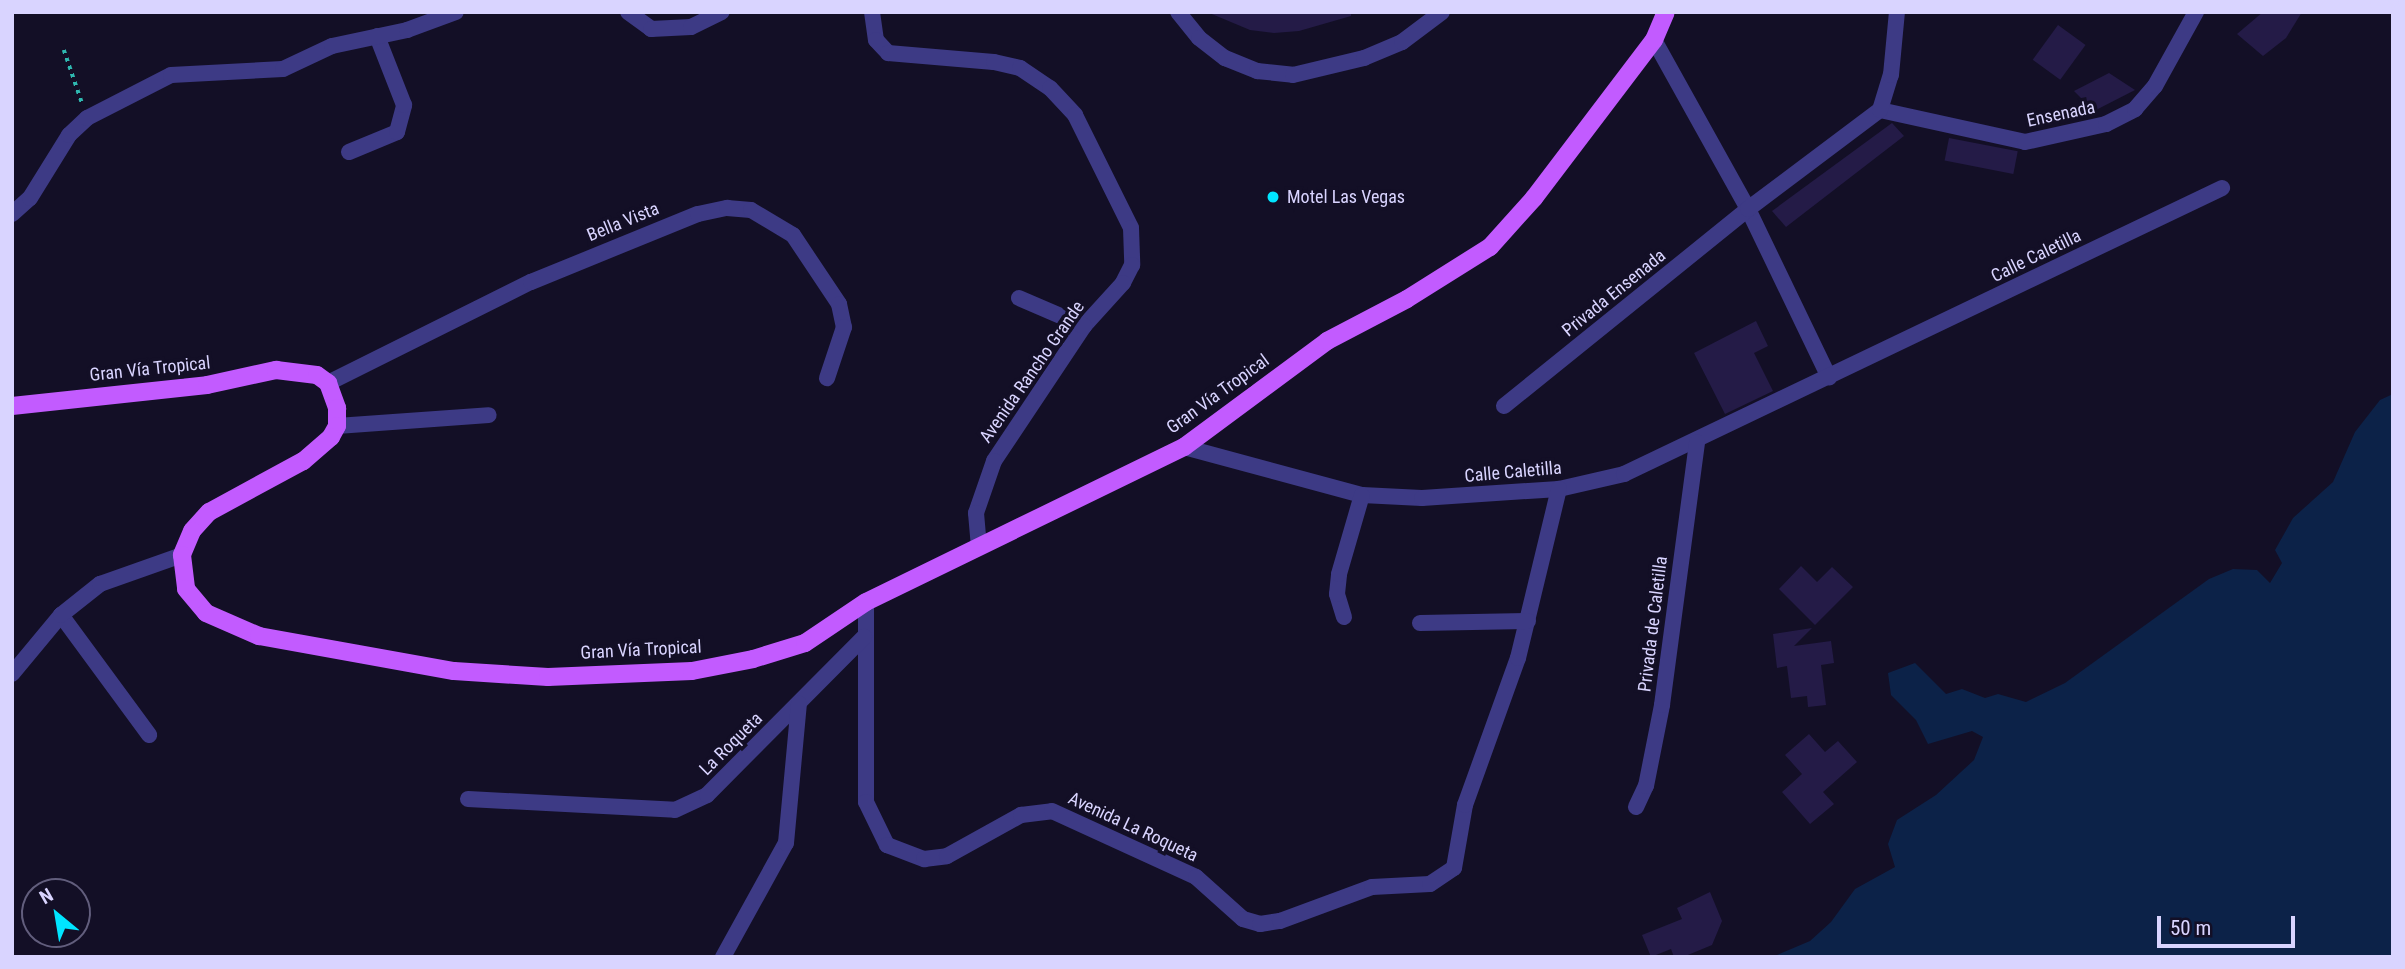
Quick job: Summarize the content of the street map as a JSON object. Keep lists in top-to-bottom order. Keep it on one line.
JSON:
{"streets":{"main road":["Gran Vía Tropical"],"street":["Ensenada","Bella Vista","Calle Caletilla","Privada Ensenada","Avenida Rancho Grande","Privada de Caletilla","La Roqueta","Avenida La Roqueta"]},"crossings":[["Bella Vista","Gran Vía Tropical"],["Calle Caletilla","Gran Vía Tropical"],["Calle Caletilla","Privada de Caletilla"],["Calle Caletilla","Avenida La Roqueta"],["Gran Vía Tropical","Avenida Rancho Grande"],["Gran Vía Tropical","Avenida La Roqueta"],["La Roqueta","Avenida La Roqueta"]],"places":["Motel Las Vegas"],"scale_bar":"50 m","north":"top left"}
